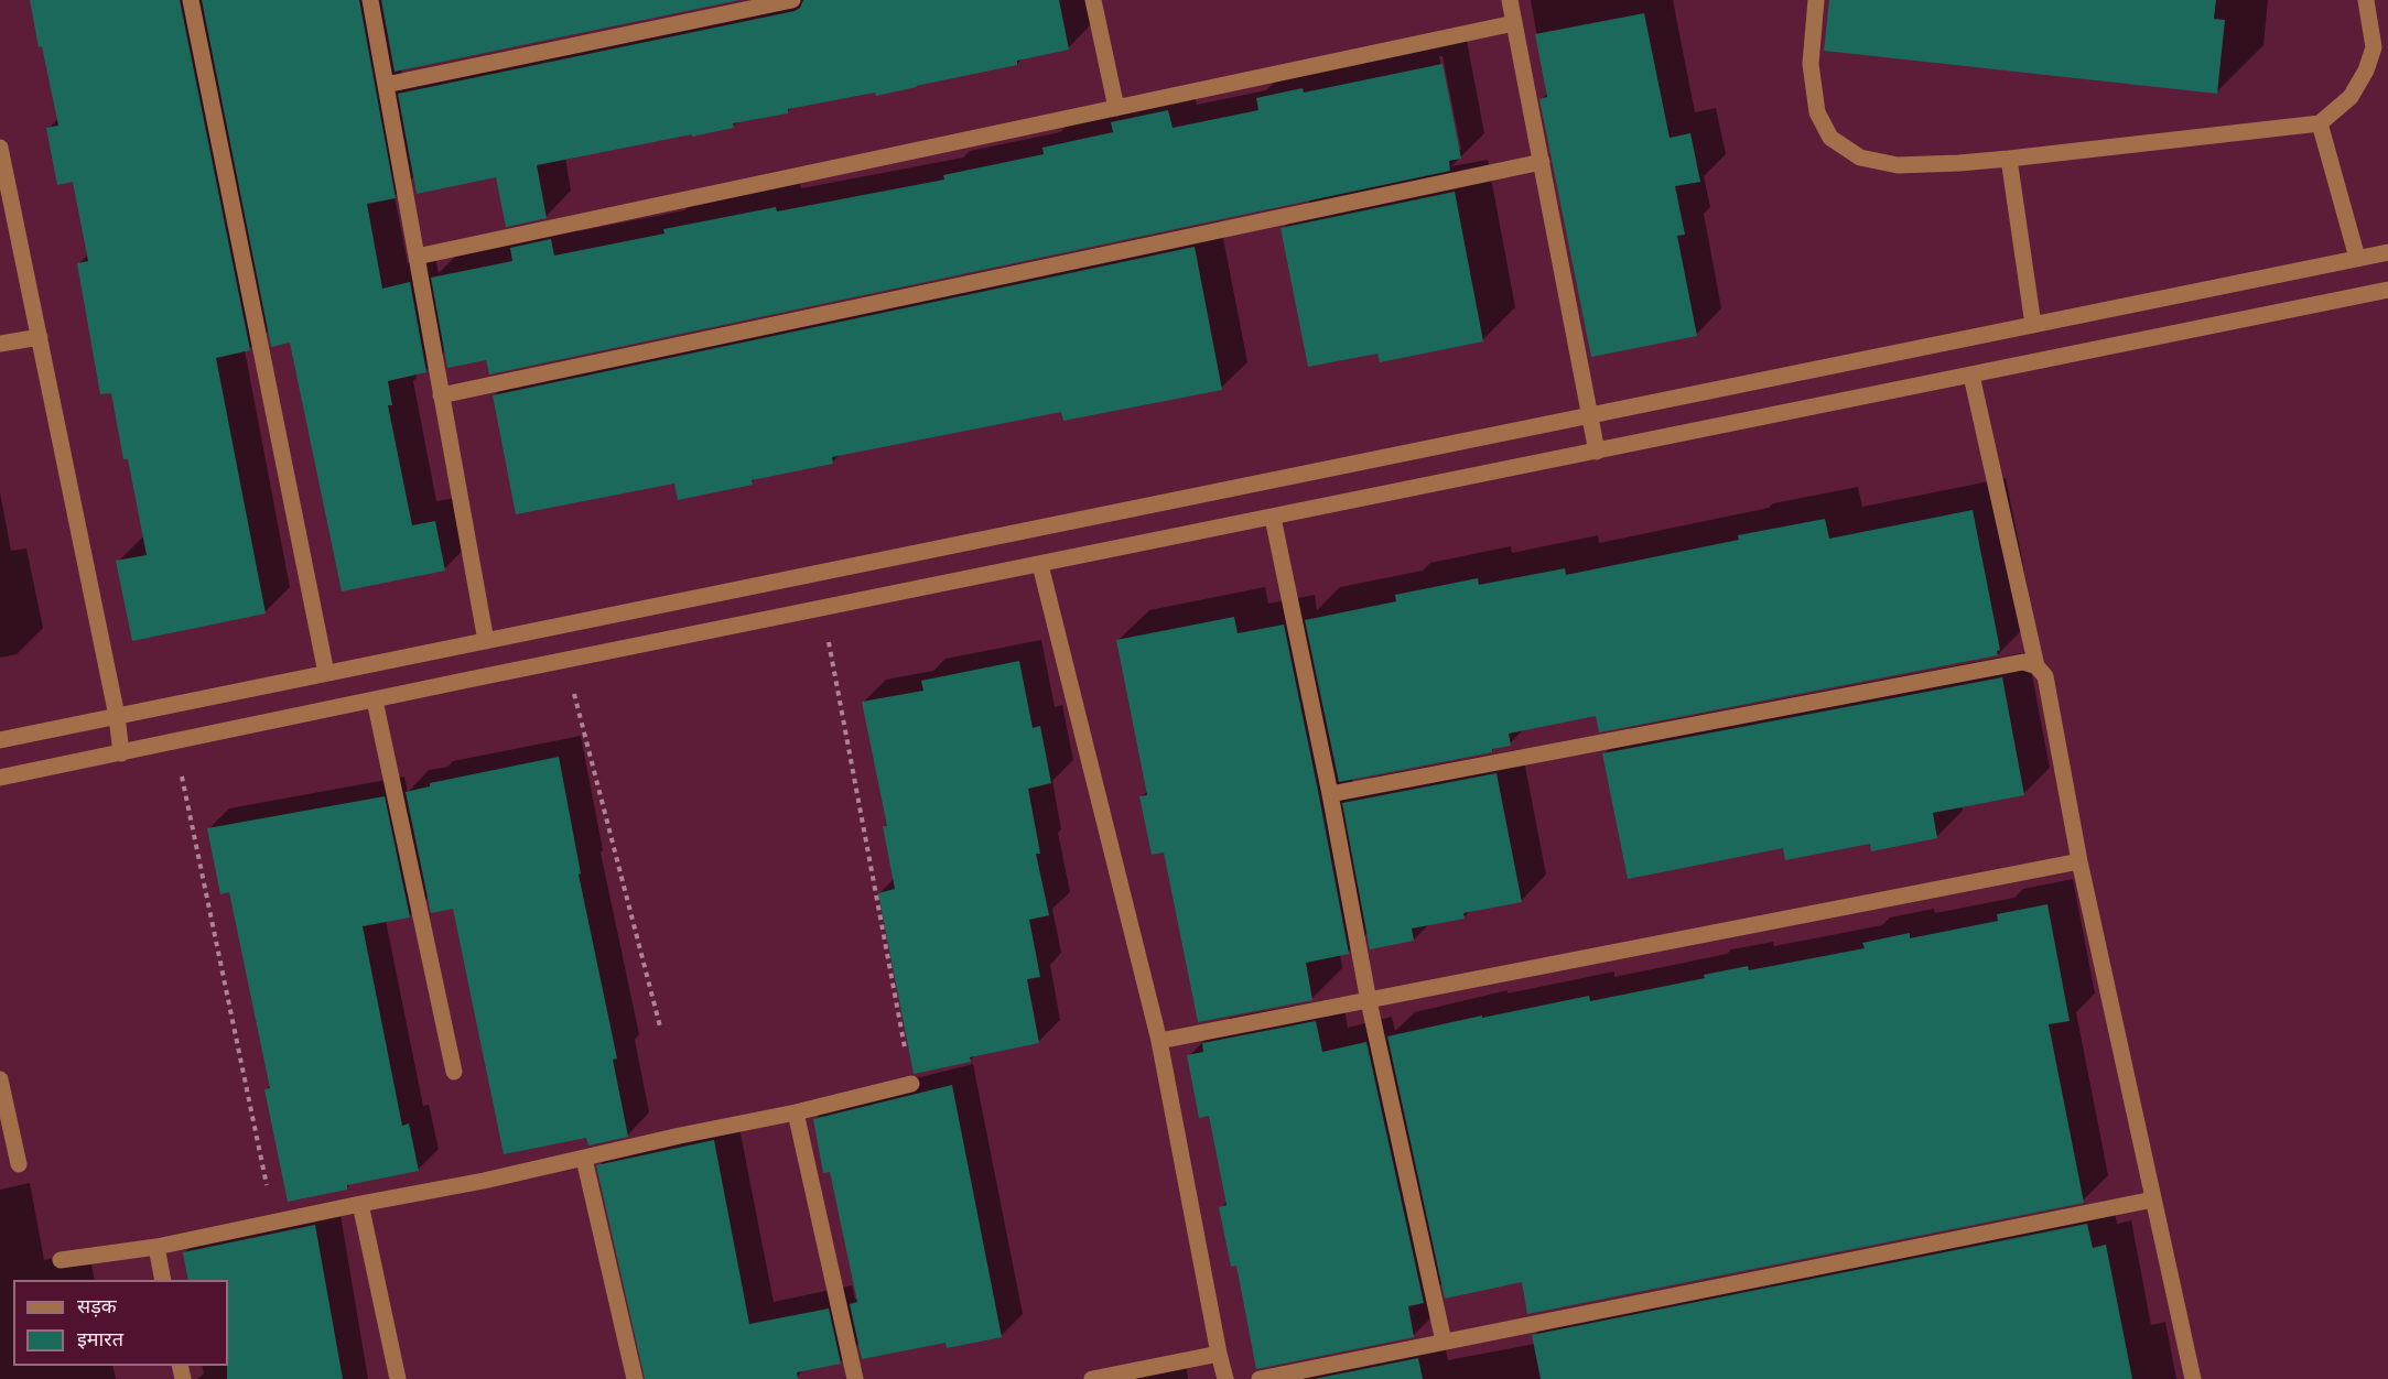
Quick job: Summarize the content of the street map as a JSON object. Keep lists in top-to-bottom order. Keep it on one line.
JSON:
{"legend":["सड़क","इमारत"]}
